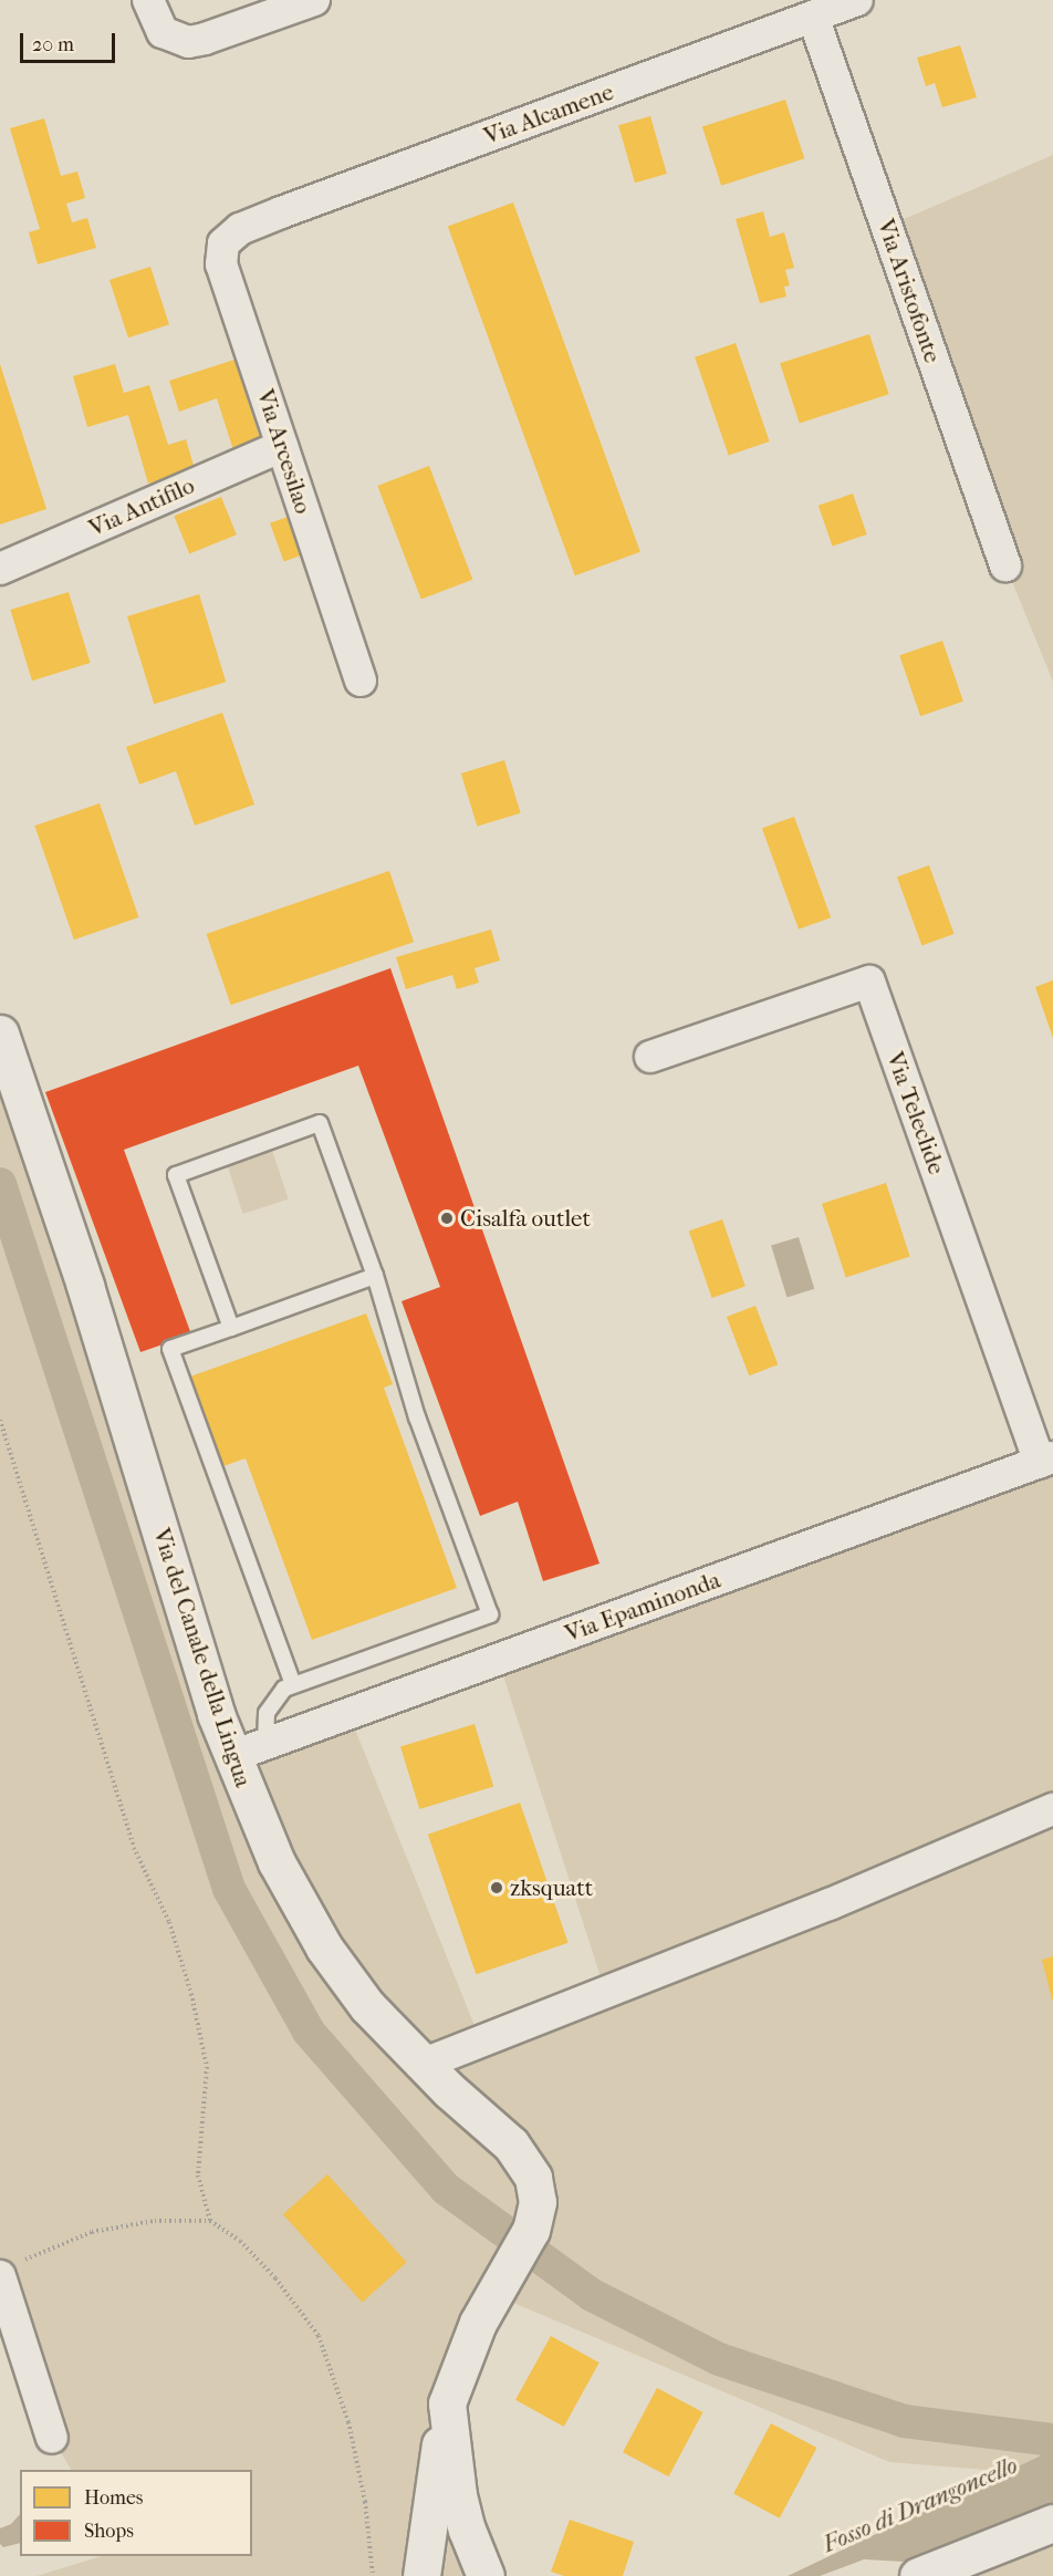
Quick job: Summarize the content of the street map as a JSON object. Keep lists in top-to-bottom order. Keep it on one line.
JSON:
{"streets":{"street":["Via Alcamene","Via Aristofonte","Via Arcesilao","Via Antifilo","Via Teleclide","Via Epaminonda","Via del Canale della Lingua"]},"crossings":[["Via Alcamene","Via Aristofonte"],["Via Alcamene","Via Arcesilao"],["Via Arcesilao","Via Antifilo"],["Via Teleclide","Via Epaminonda"],["Via Epaminonda","Via del Canale della Lingua"]],"water":["Fosso di Drangoncello"],"places":["Cisalfa outlet","zksquatt"],"legend":["Homes","Shops"],"scale_bar":"20 m"}
